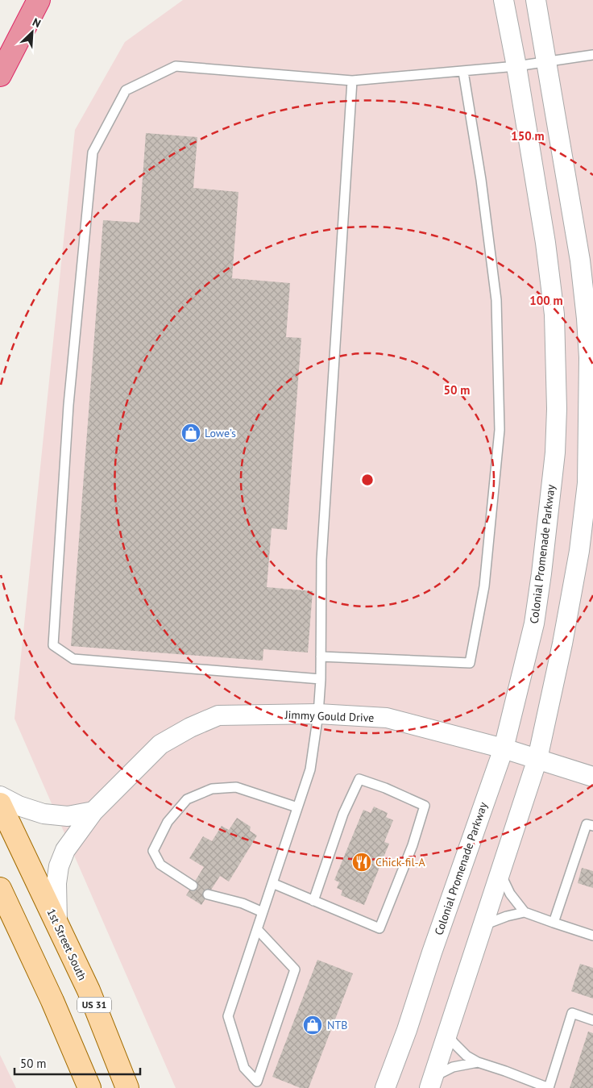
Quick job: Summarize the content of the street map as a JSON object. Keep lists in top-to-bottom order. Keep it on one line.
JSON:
{"streets":{"main road":["1st Street South","US 31"],"street":["Colonial Promenade Parkway","Jimmy Gould Drive"]},"crossings":[["Colonial Promenade Parkway","Jimmy Gould Drive"],["Jimmy Gould Drive","1st Street South"]],"places":{"shop":["Lowe's","NTB"],"restaurant":["Chick-fil-A"]},"scale_bar":"50 m","north":"top right","rings":["150 m","100 m","50 m"]}
